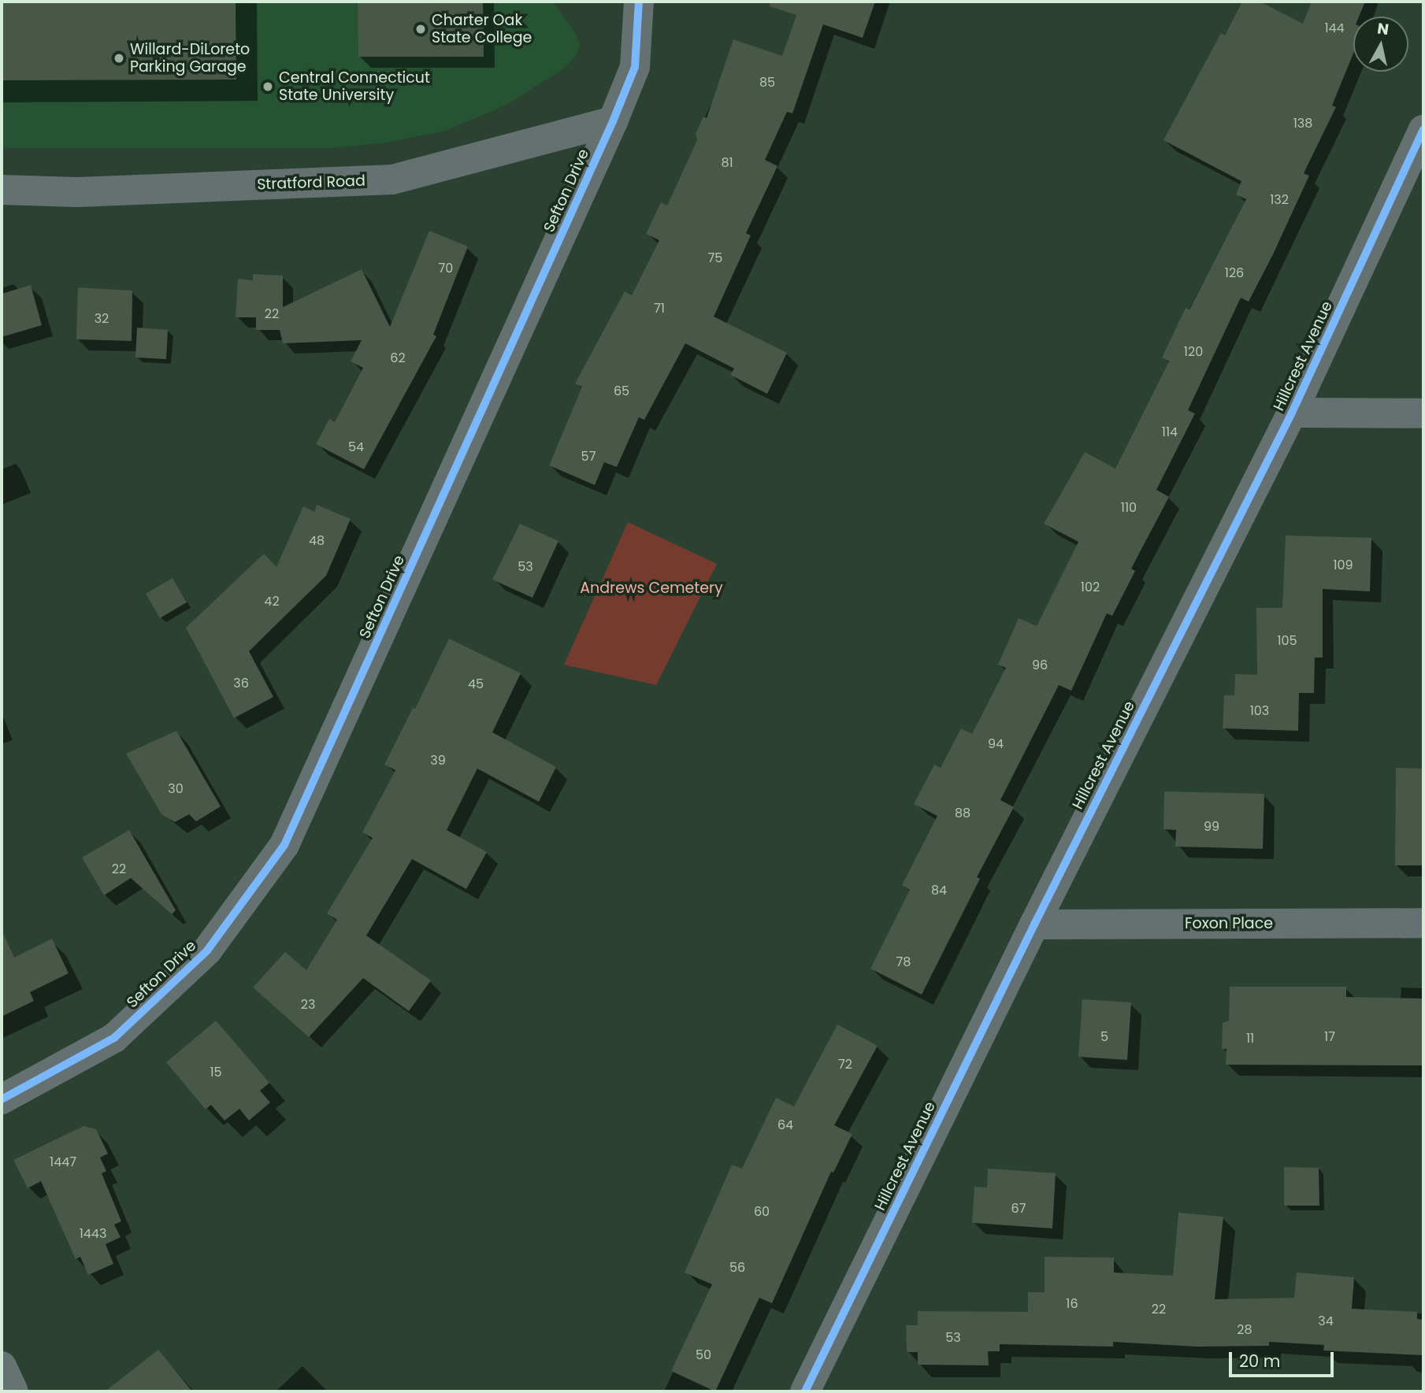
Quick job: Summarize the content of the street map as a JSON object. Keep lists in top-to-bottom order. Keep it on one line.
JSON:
{"streets":{"street":["Stratford Road","Sefton Drive","Hillcrest Avenue","Foxon Place"]},"crossings":[["Stratford Road","Sefton Drive"],["Hillcrest Avenue","Foxon Place"]],"parks":["Andrews Cemetery"],"places":["Charter Oak State College","Willard-DiLoreto Parking Garage","Central Connecticut State University"],"house_numbers":["144","85","138","81","132","75","70","126","71","22","32","120","62","65","114","54","57","110","48","109","53","102","42","105","96","36","45","103","94","39","30","88","99","22","84","78","23","5","17","11","72","15","64","1447","67","60","1443","56","16","22","34","28","53","50"],"scale_bar":"20 m","north":"top"}
